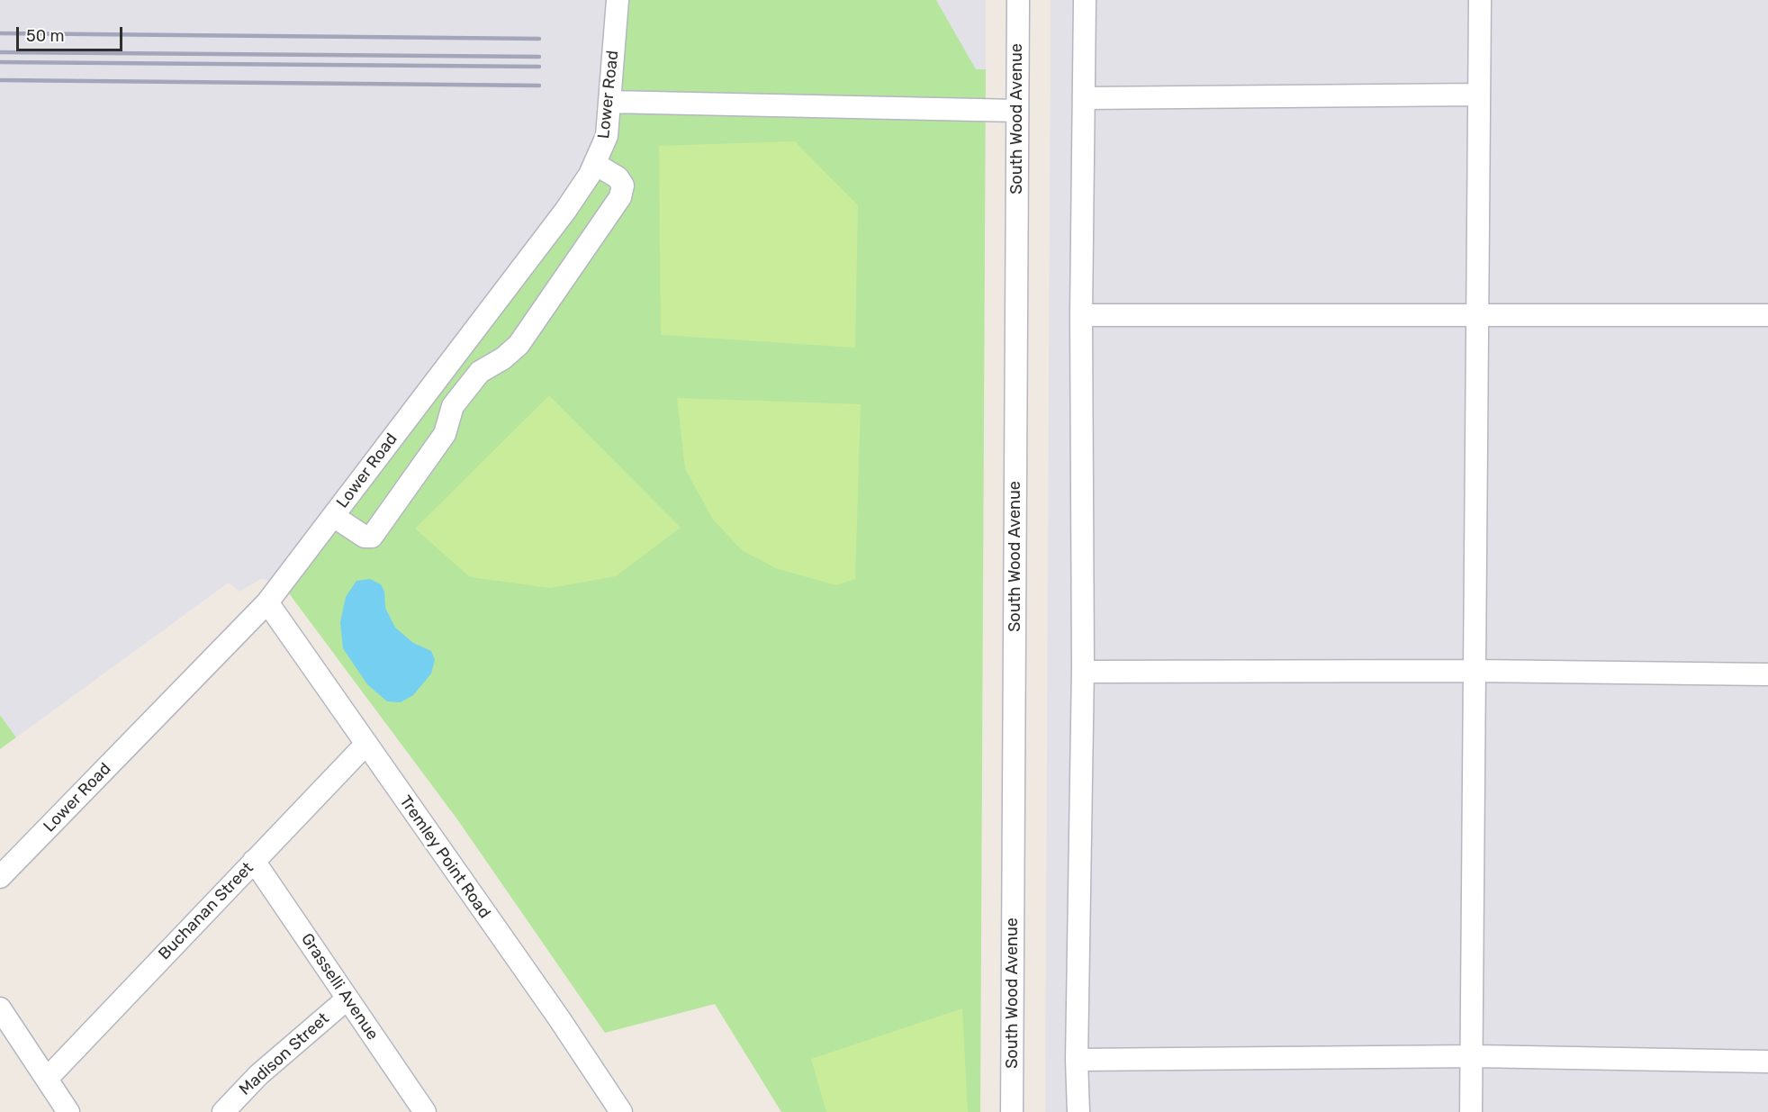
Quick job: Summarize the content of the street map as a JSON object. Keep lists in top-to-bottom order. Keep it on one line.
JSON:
{"streets":{"street":["Lower Road","South Wood Avenue","Tremley Point Road","Buchanan Street","Grasselli Avenue","Madison Street"]},"crossings":[["Lower Road","Tremley Point Road"],["Tremley Point Road","Buchanan Street"],["Buchanan Street","Grasselli Avenue"],["Grasselli Avenue","Madison Street"]],"scale_bar":"50 m"}
